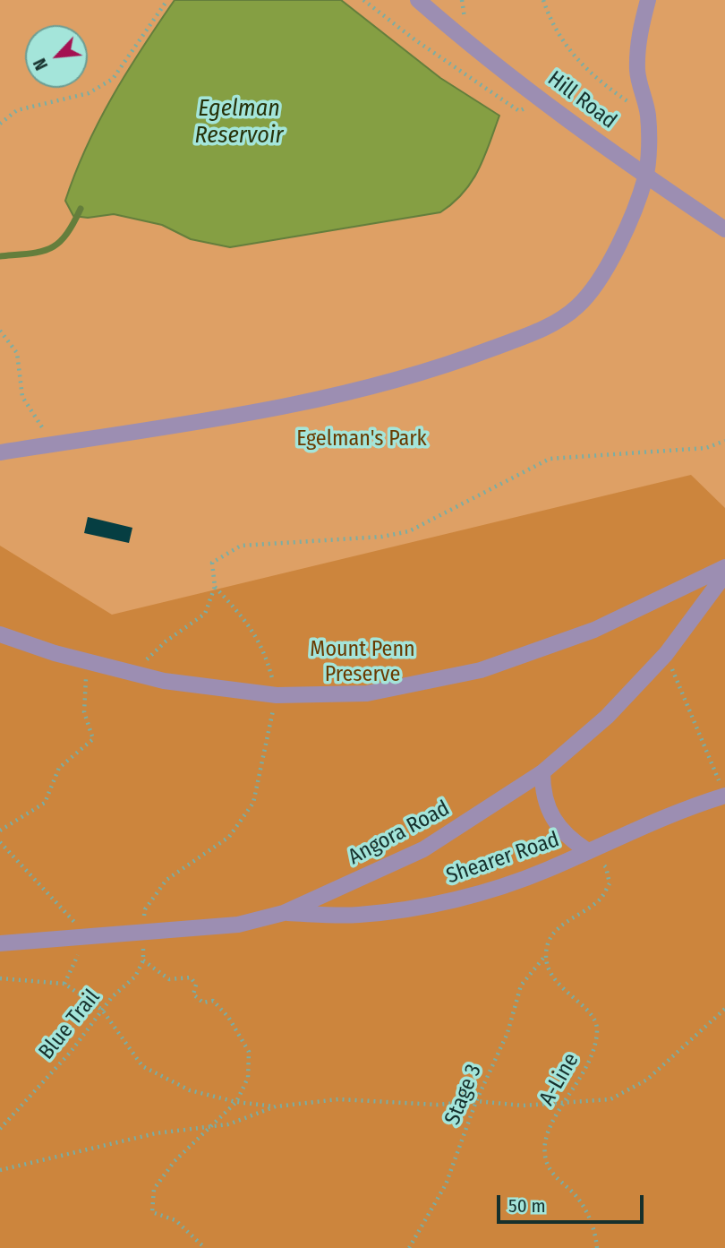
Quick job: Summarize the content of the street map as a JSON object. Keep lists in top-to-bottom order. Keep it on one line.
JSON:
{"streets":{"street":["Hill Road","Angora Road","Shearer Road"],"path":["Blue Trail","A-Line","Stage 3"]},"crossings":[["Angora Road","Shearer Road"],["A-Line","Stage 3"]],"water":["Egelman Reservoir"],"parks":["Egelman's Park","Mount Penn Preserve"],"scale_bar":"50 m","north":"bottom left"}
